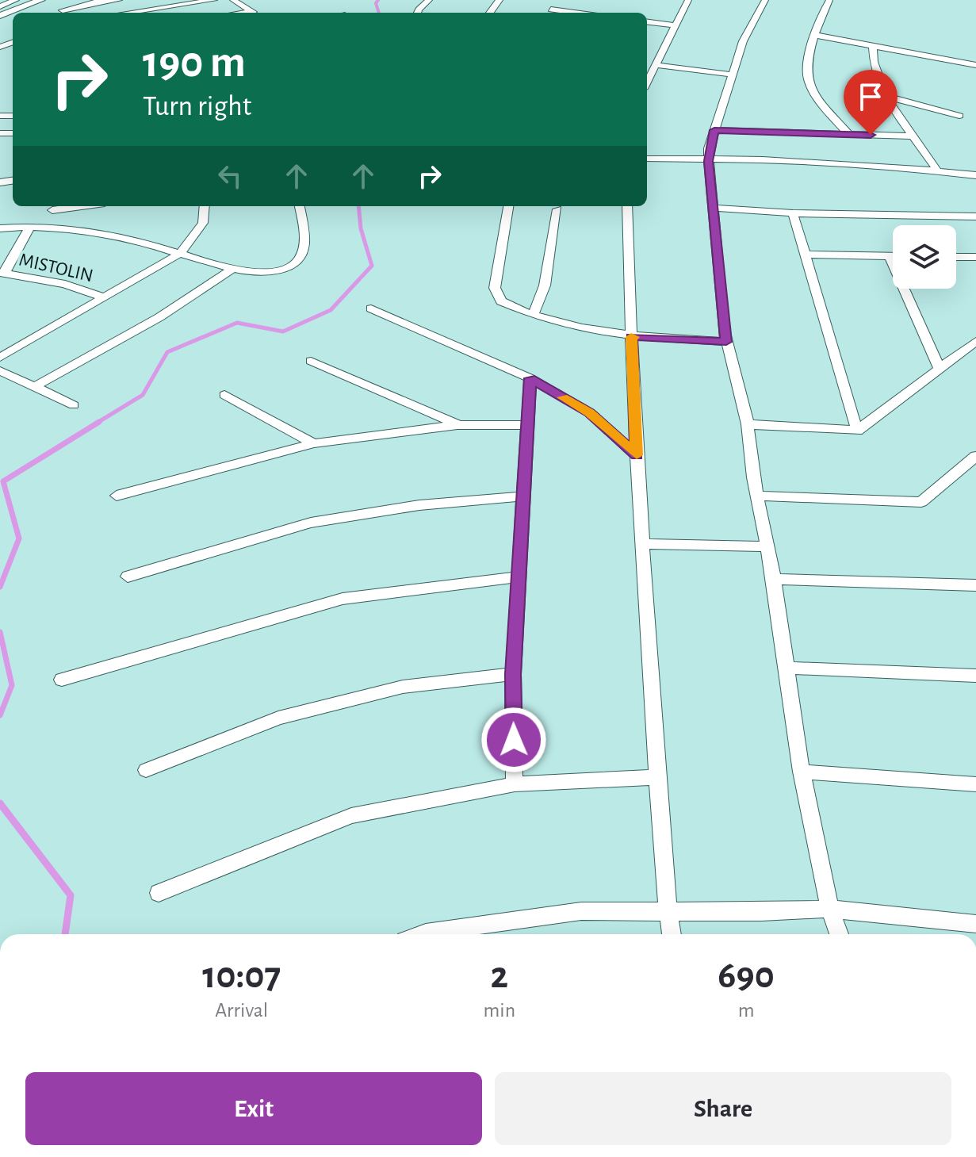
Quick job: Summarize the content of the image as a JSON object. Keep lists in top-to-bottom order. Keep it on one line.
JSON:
{"streets":{"street":["MISTOLIN"]},"page":{"turn":["190 m","Turn right"],"eta":["10:07","Arrival","2","min","690","m"],"buttons":["Exit","Share"]}}
